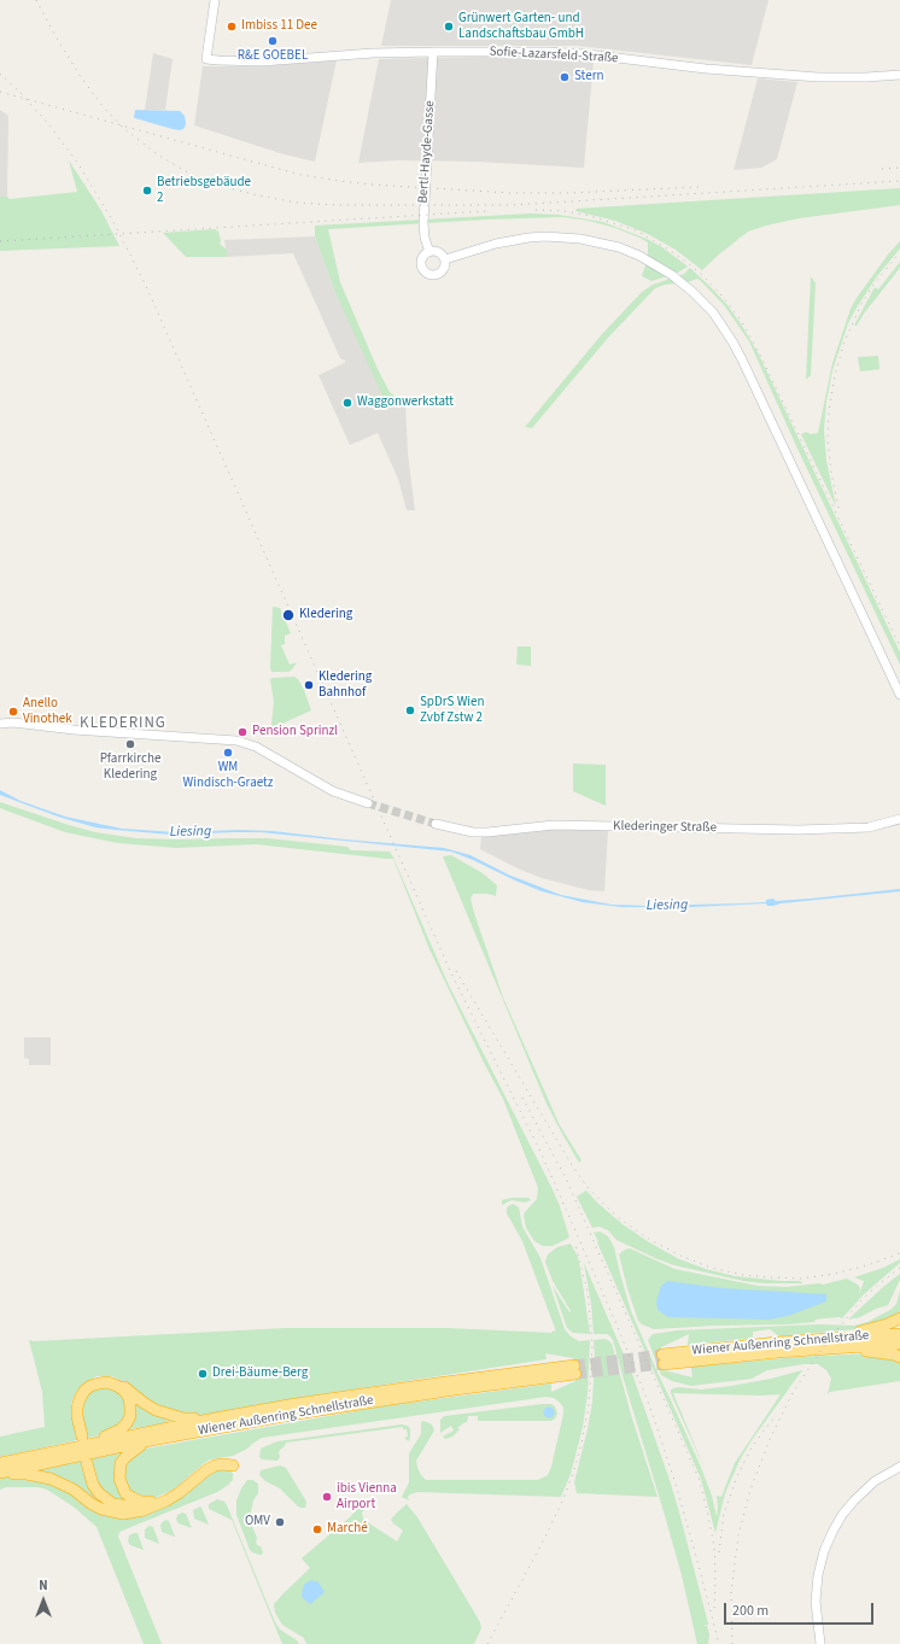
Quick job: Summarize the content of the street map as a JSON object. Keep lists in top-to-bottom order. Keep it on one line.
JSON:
{"streets":{"highway":["Wiener Außenring Schnellstraße"],"street":["Sofie-Lazarsfeld-Straße","Bertl-Hayde-Gasse","Klederinger Straße"]},"crossings":[["Sofie-Lazarsfeld-Straße","Bertl-Hayde-Gasse"]],"districts":["KLEDERING"],"water":["Liesing"],"places":["Imbiss 11 Dee","Grünwert Garten- und Landschaftsbau GmbH","R&E GOEBEL","Stern","Betriebsgebäude 2","Waggonwerkstatt","Kledering","Kledering Bahnhof","SpDrS Wien Zvbf Zstw 2","Anello Vinothek","Pension Sprinzl","Pfarrkirche Kledering","WM Windisch-Graetz","Drei-Bäume-Berg","ibis Vienna Airport","OMV","Marché"],"scale_bar":"200 m","north":"top"}
